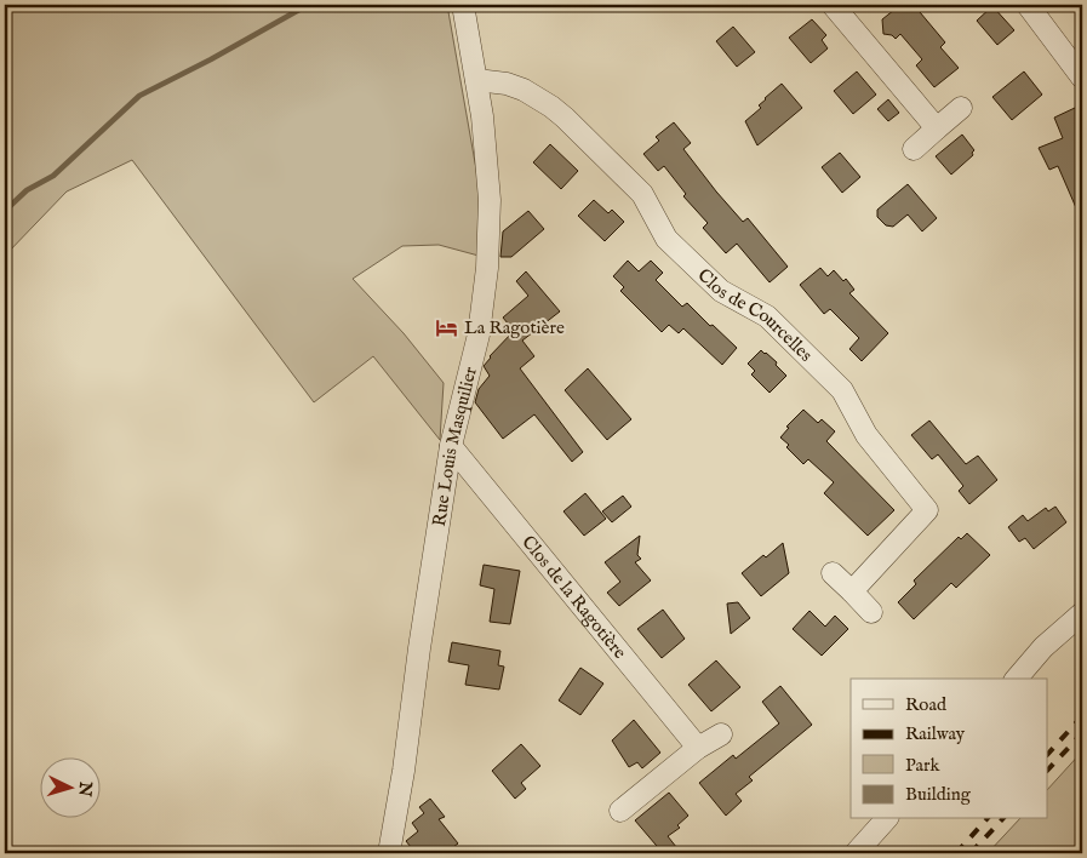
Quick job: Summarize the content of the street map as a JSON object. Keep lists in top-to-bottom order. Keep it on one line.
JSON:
{"streets":{"street":["Clos de Courcelles","Rue Louis Masquilier","Clos de la Ragotière"]},"crossings":[["Clos de Courcelles","Rue Louis Masquilier"],["Rue Louis Masquilier","Clos de la Ragotière"]],"places":{"hotel":["La Ragotière"]},"legend":["Road","Railway","Park","Building"],"north":"right"}
